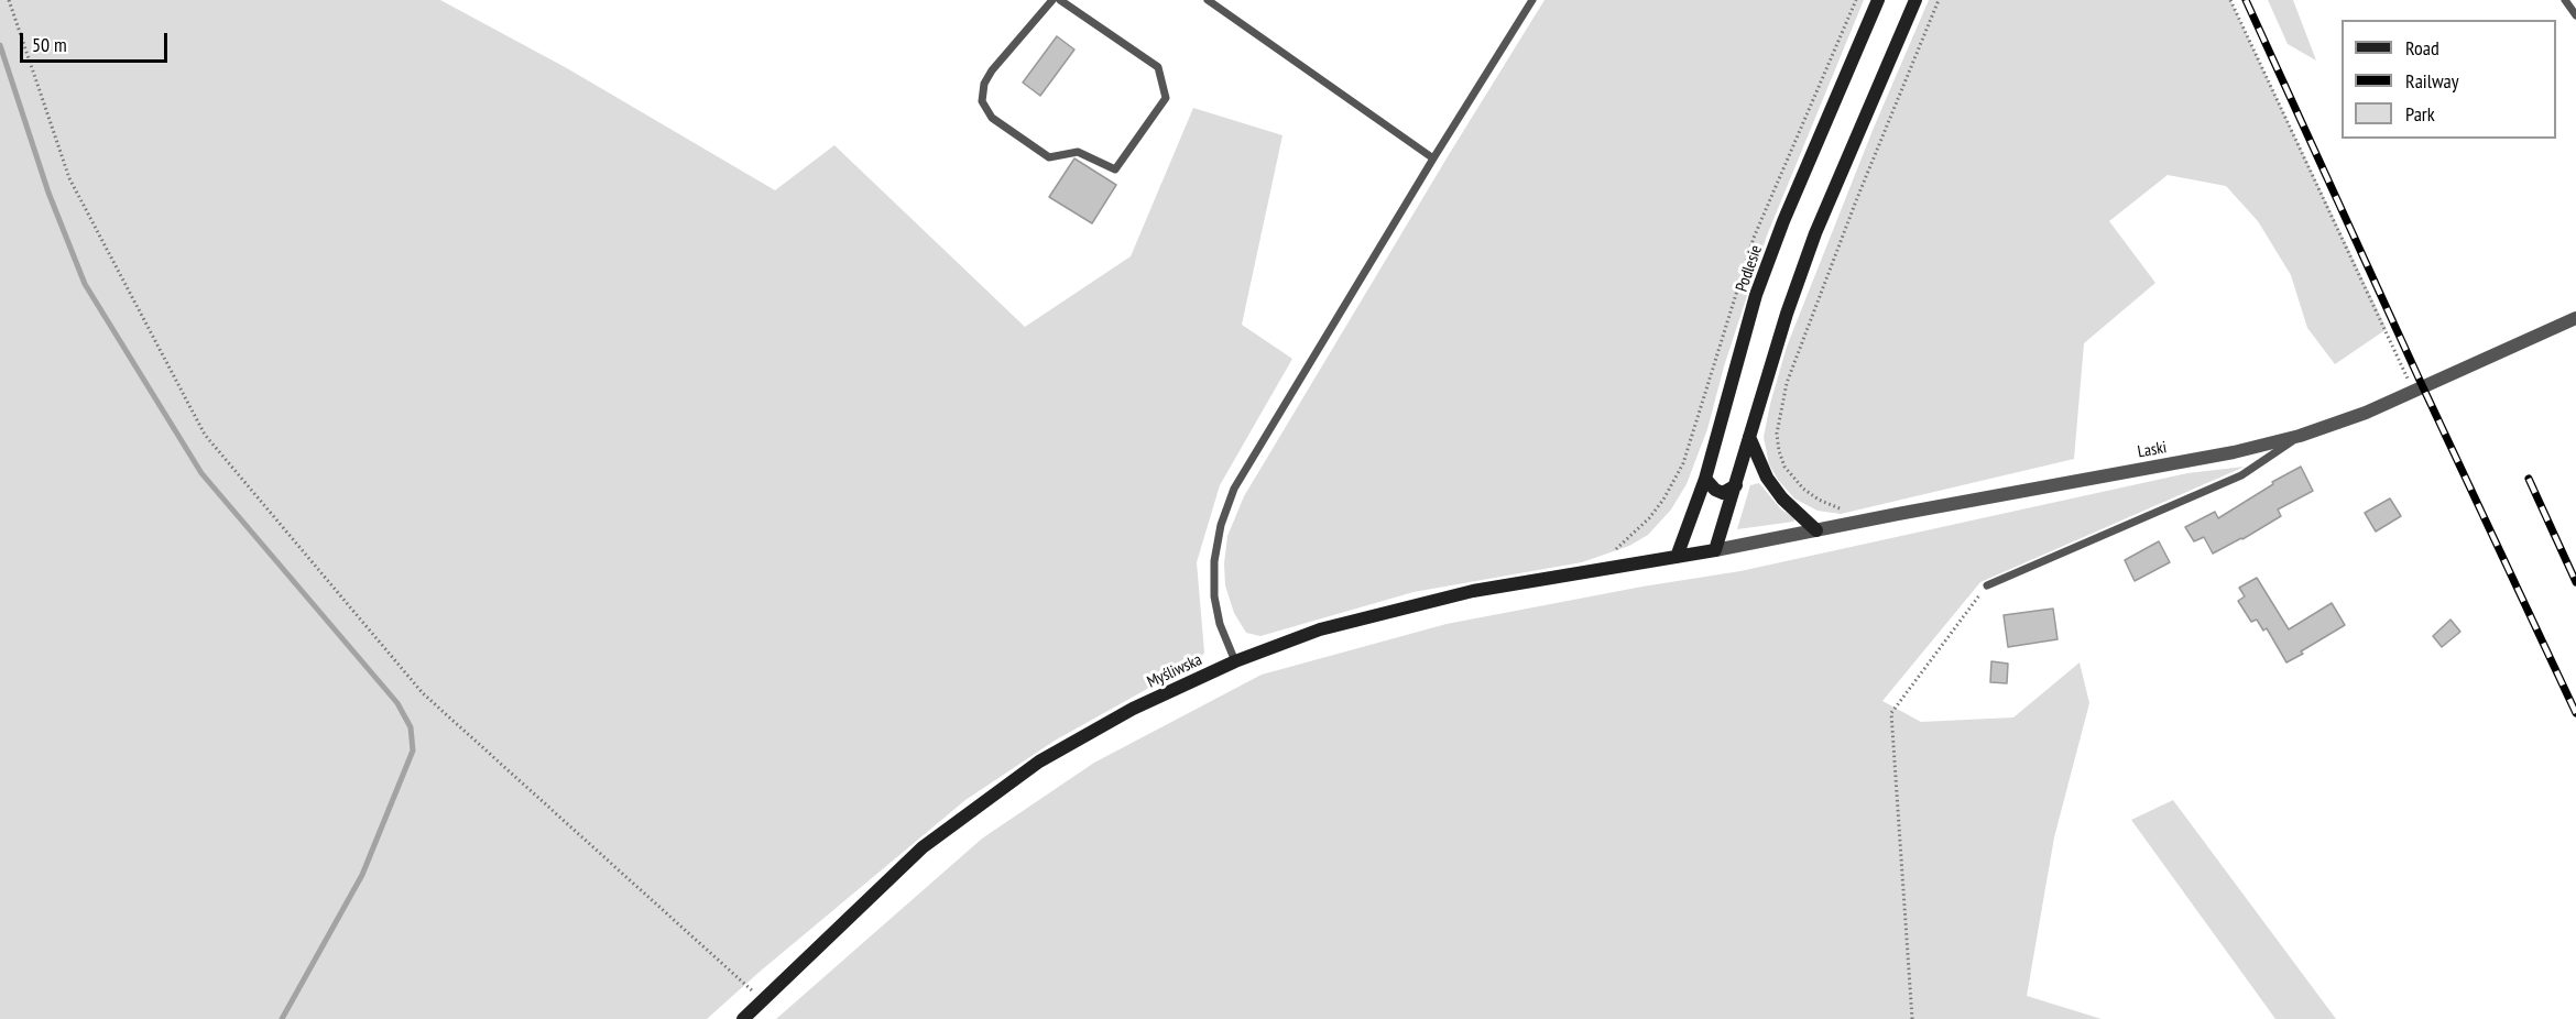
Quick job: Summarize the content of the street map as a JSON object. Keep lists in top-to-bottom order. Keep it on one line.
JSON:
{"streets":{"street":["Podlesie","Laski","Myśliwska"]},"crossings":[["Podlesie","Myśliwska"],["Laski","Myśliwska"]],"legend":["Road","Railway","Park"],"scale_bar":"50 m"}
